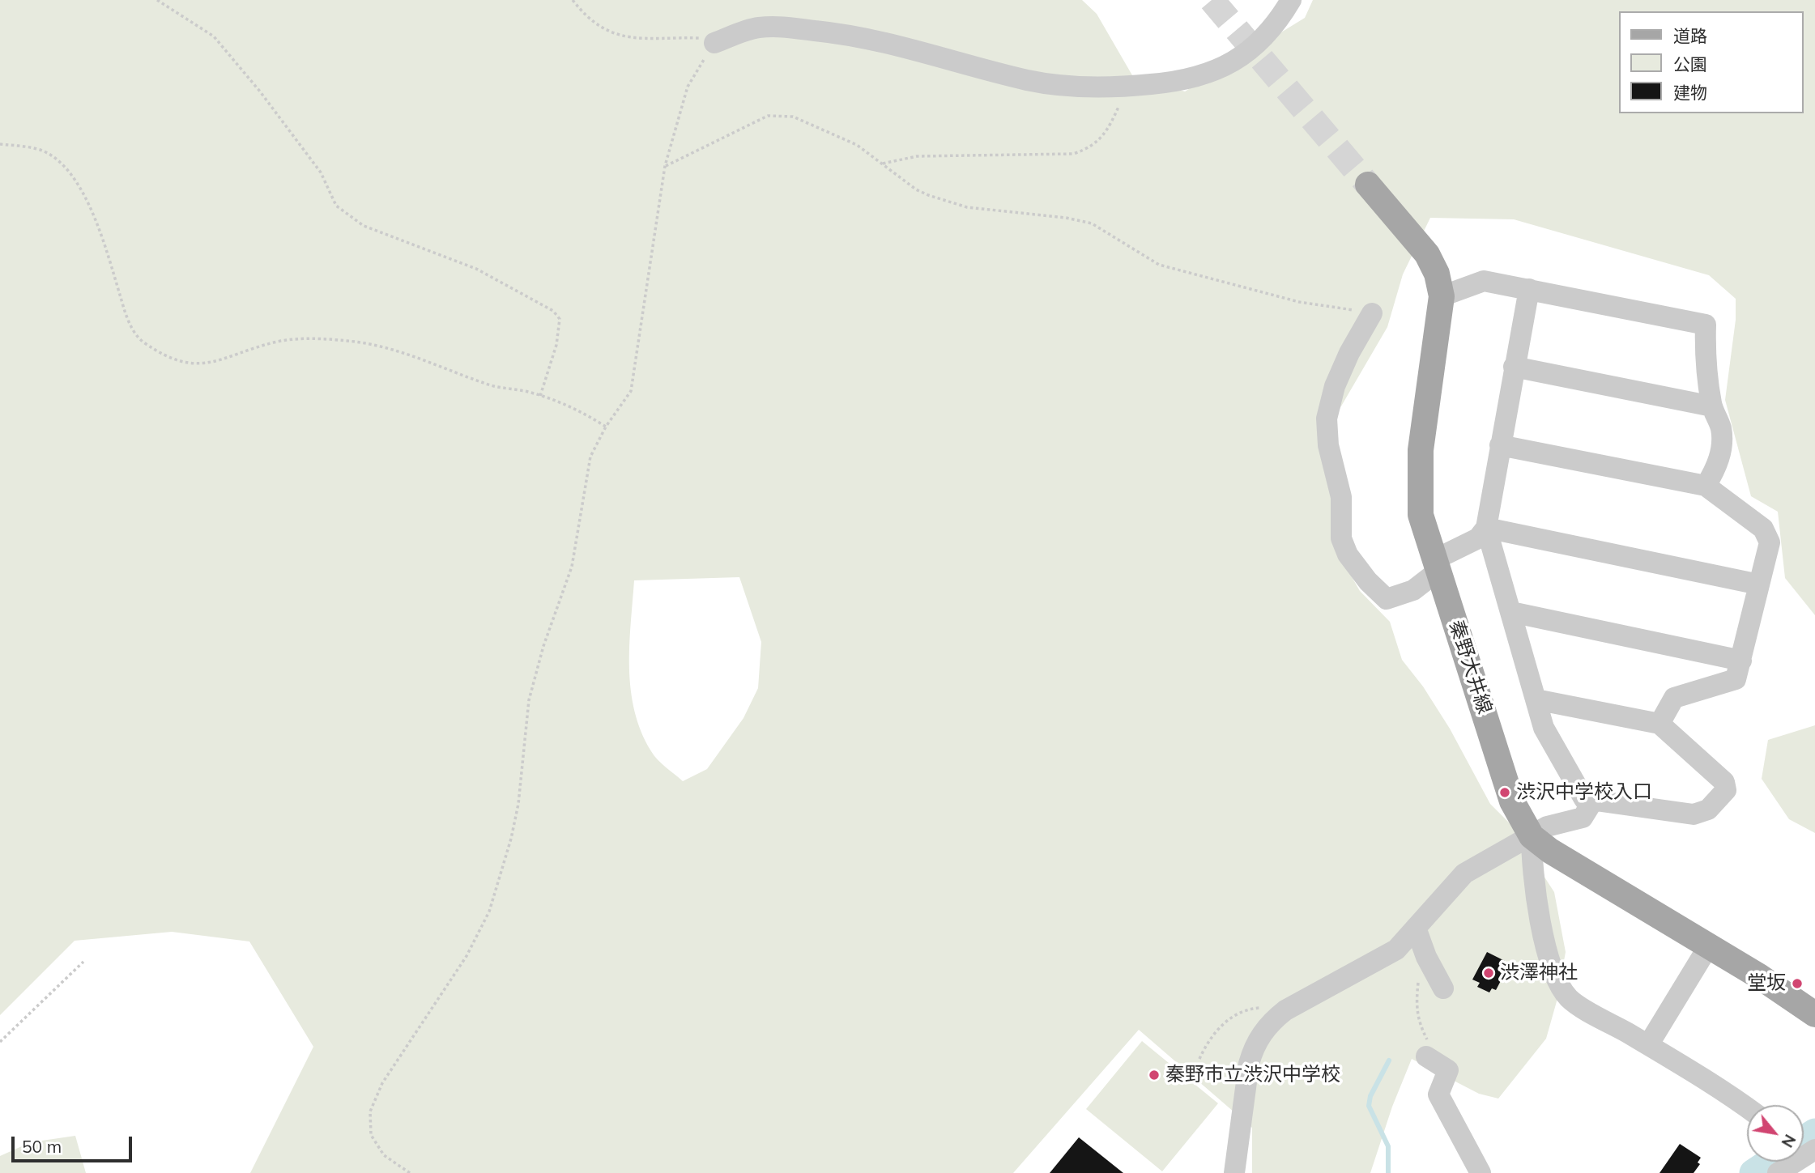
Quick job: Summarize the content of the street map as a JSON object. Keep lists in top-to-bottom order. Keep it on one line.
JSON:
{"streets":{"main road":["秦野大井線"]},"places":["渋沢中学校入口","渋澤神社","堂坂","秦野市立渋沢中学校"],"legend":["道路","公園","建物"],"scale_bar":"50 m","north":"bottom right"}
